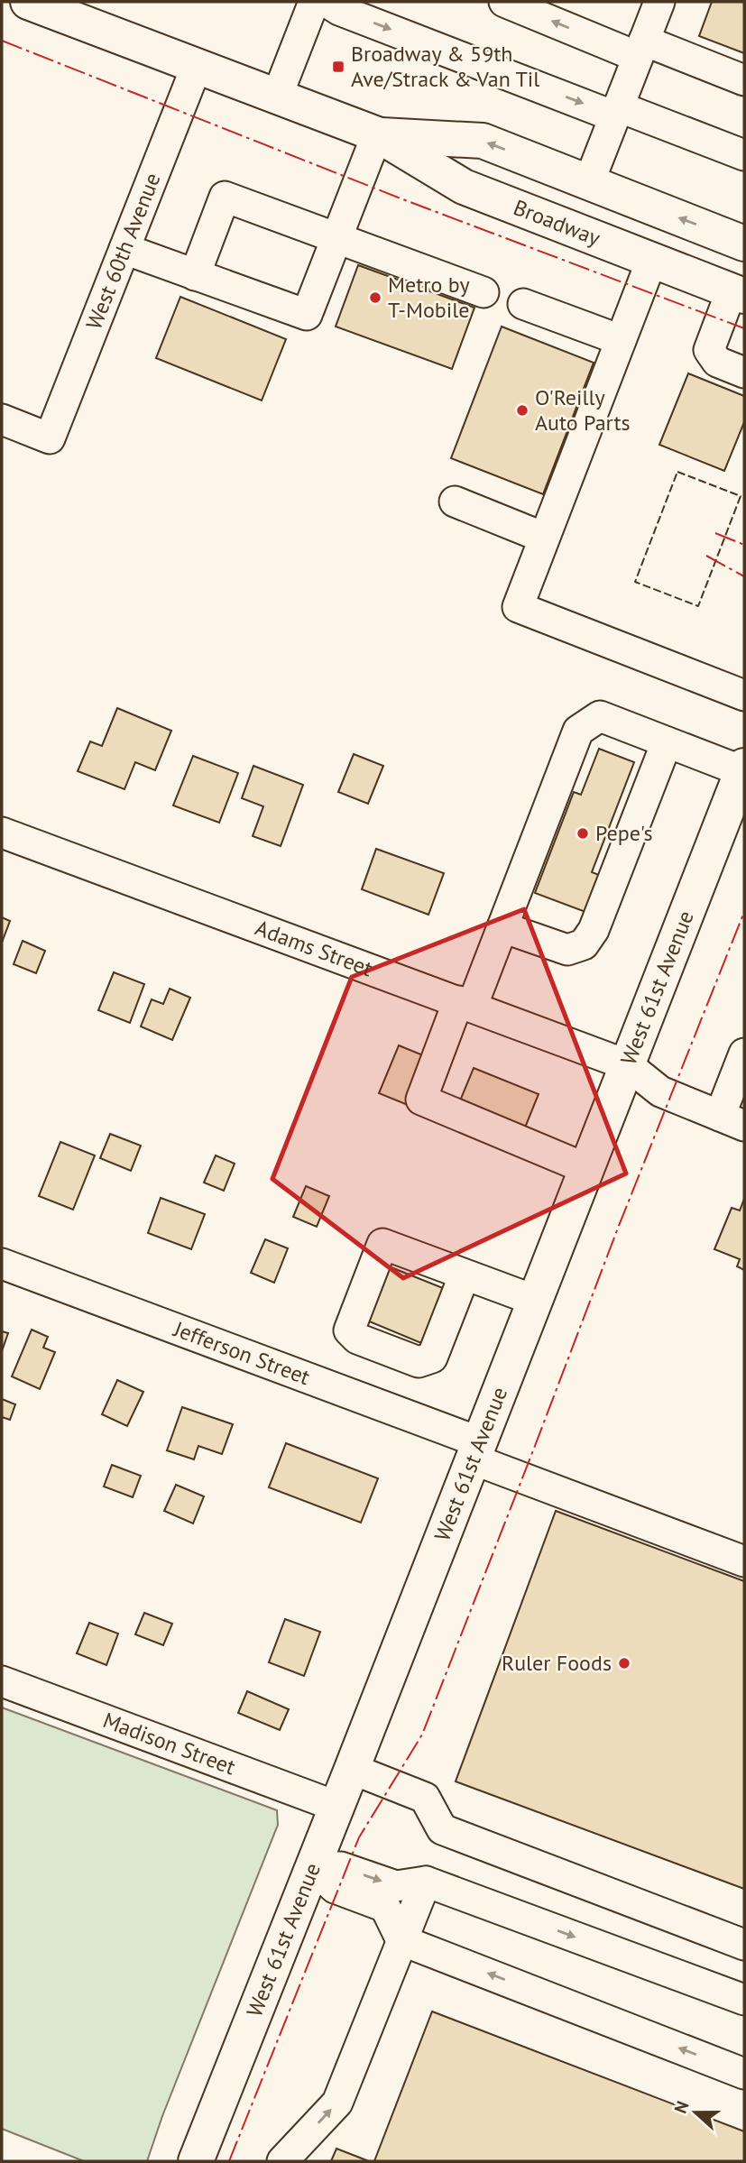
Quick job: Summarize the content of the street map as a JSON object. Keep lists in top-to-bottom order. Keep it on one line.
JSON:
{"streets":{"main road":["Broadway","West 61st Avenue"],"street":["West 60th Avenue","Adams Street","Jefferson Street","Madison Street"]},"crossings":[["Broadway","West 60th Avenue"],["Adams Street","West 61st Avenue"],["West 61st Avenue","Jefferson Street"],["West 61st Avenue","Madison Street"]],"places":{"transit":["Broadway & 59th Ave/Strack & Van Til"],"other":["Metro by T-Mobile","O'Reilly Auto Parts","Pepe's","Ruler Foods"]},"north":"left"}
